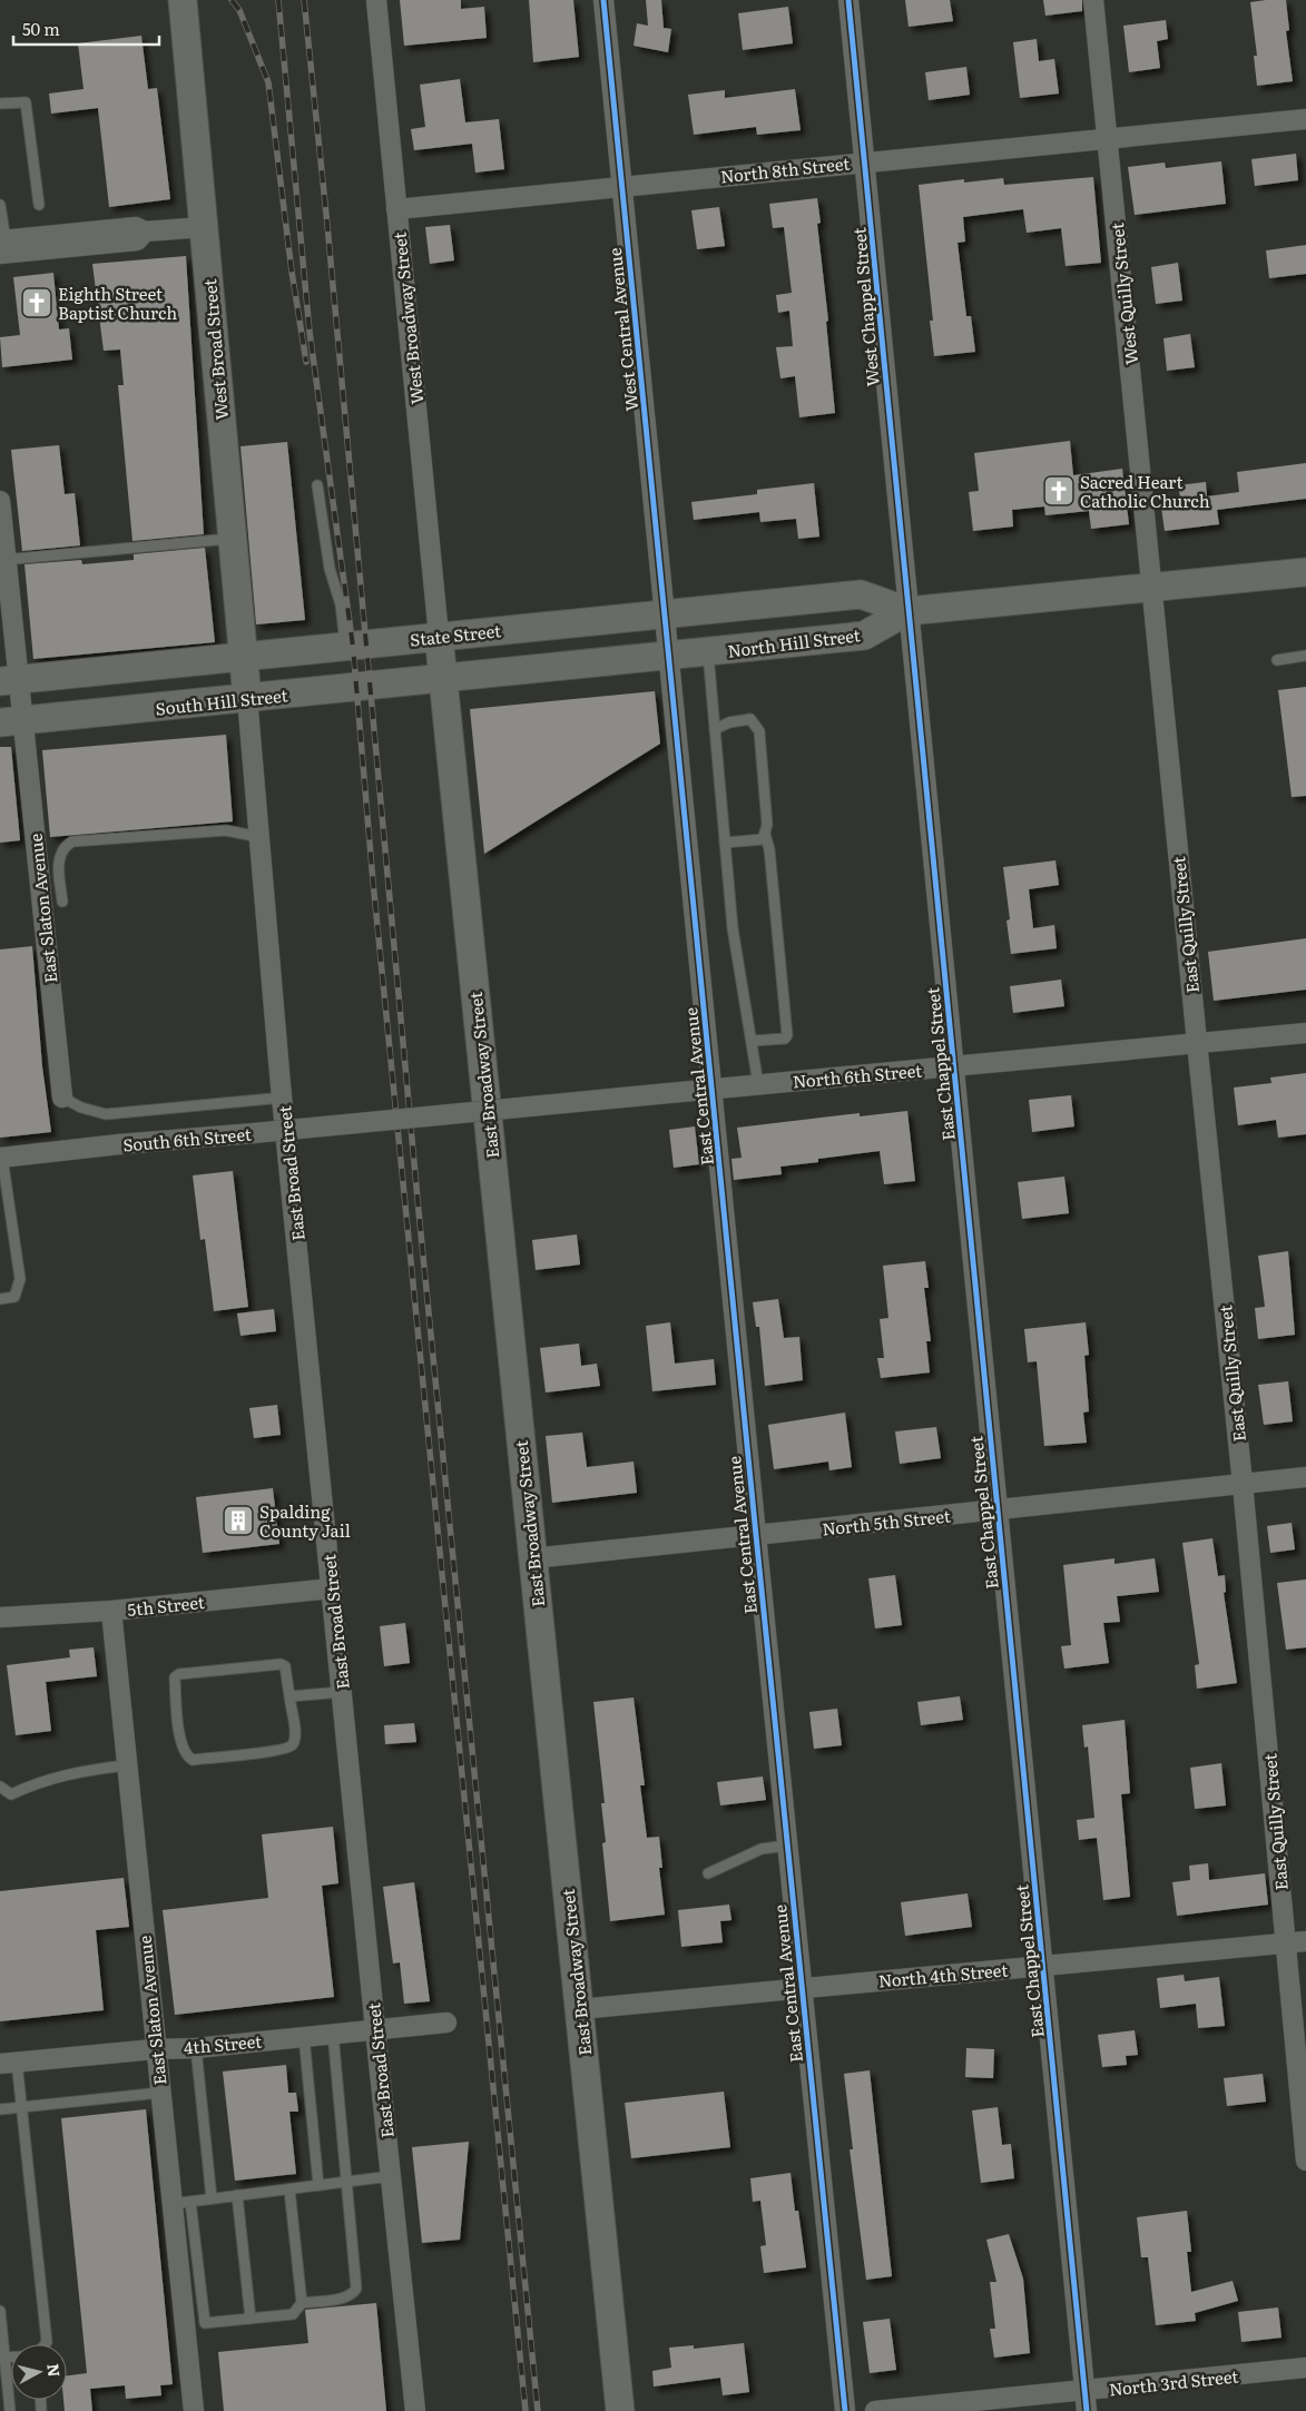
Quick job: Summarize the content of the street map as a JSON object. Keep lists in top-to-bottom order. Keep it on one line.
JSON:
{"streets":{"main road":["West Broad Street","State Street","North Hill Street","South Hill Street","East Broadway Street"],"street":["North 8th Street","West Quilly Street","West Chappel Street","West Broadway Street","West Central Avenue","East Slaton Avenue","East Quilly Street","East Chappel Street","North 6th Street","East Central Avenue","South 6th Street","East Broad Street","North 5th Street","5th Street","North 4th Street","4th Street","North 3rd Street"]},"crossings":[["North 8th Street","West Quilly Street"],["North 8th Street","West Chappel Street"],["North 8th Street","West Broadway Street"],["North 8th Street","West Central Avenue"],["West Quilly Street","North Hill Street"],["West Quilly Street","East Quilly Street"],["West Chappel Street","State Street"],["West Chappel Street","North Hill Street"],["West Chappel Street","East Chappel Street"],["West Broadway Street","State Street"],["West Broadway Street","East Broadway Street"],["West Central Avenue","State Street"],["West Central Avenue","North Hill Street"],["West Central Avenue","East Central Avenue"],["West Broad Street","State Street"],["West Broad Street","South Hill Street"],["West Broad Street","East Broad Street"],["State Street","North Hill Street"],["State Street","East Slaton Avenue"],["State Street","East Chappel Street"],["State Street","East Broadway Street"],["North Hill Street","South Hill Street"],["North Hill Street","East Quilly Street"],["North Hill Street","East Chappel Street"],["North Hill Street","East Broadway Street"],["North Hill Street","East Central Avenue"],["South Hill Street","East Slaton Avenue"],["South Hill Street","East Broadway Street"],["South Hill Street","East Broad Street"],["East Slaton Avenue","5th Street"],["East Slaton Avenue","4th Street"],["East Quilly Street","North 6th Street"],["East Quilly Street","North 5th Street"],["East Quilly Street","North 4th Street"],["East Chappel Street","North 6th Street"],["East Chappel Street","North 5th Street"],["East Chappel Street","North 4th Street"],["East Chappel Street","North 3rd Street"],["East Broadway Street","North 5th Street"],["East Broadway Street","North 4th Street"],["North 6th Street","East Central Avenue"],["North 6th Street","South 6th Street"],["East Central Avenue","North 5th Street"],["East Central Avenue","North 4th Street"],["East Broad Street","5th Street"],["East Broad Street","4th Street"]],"places":{"church":["Eighth Street Baptist Church","Sacred Heart Catholic Church"],"building":["Spalding County Jail"]},"scale_bar":"50 m","north":"right"}
